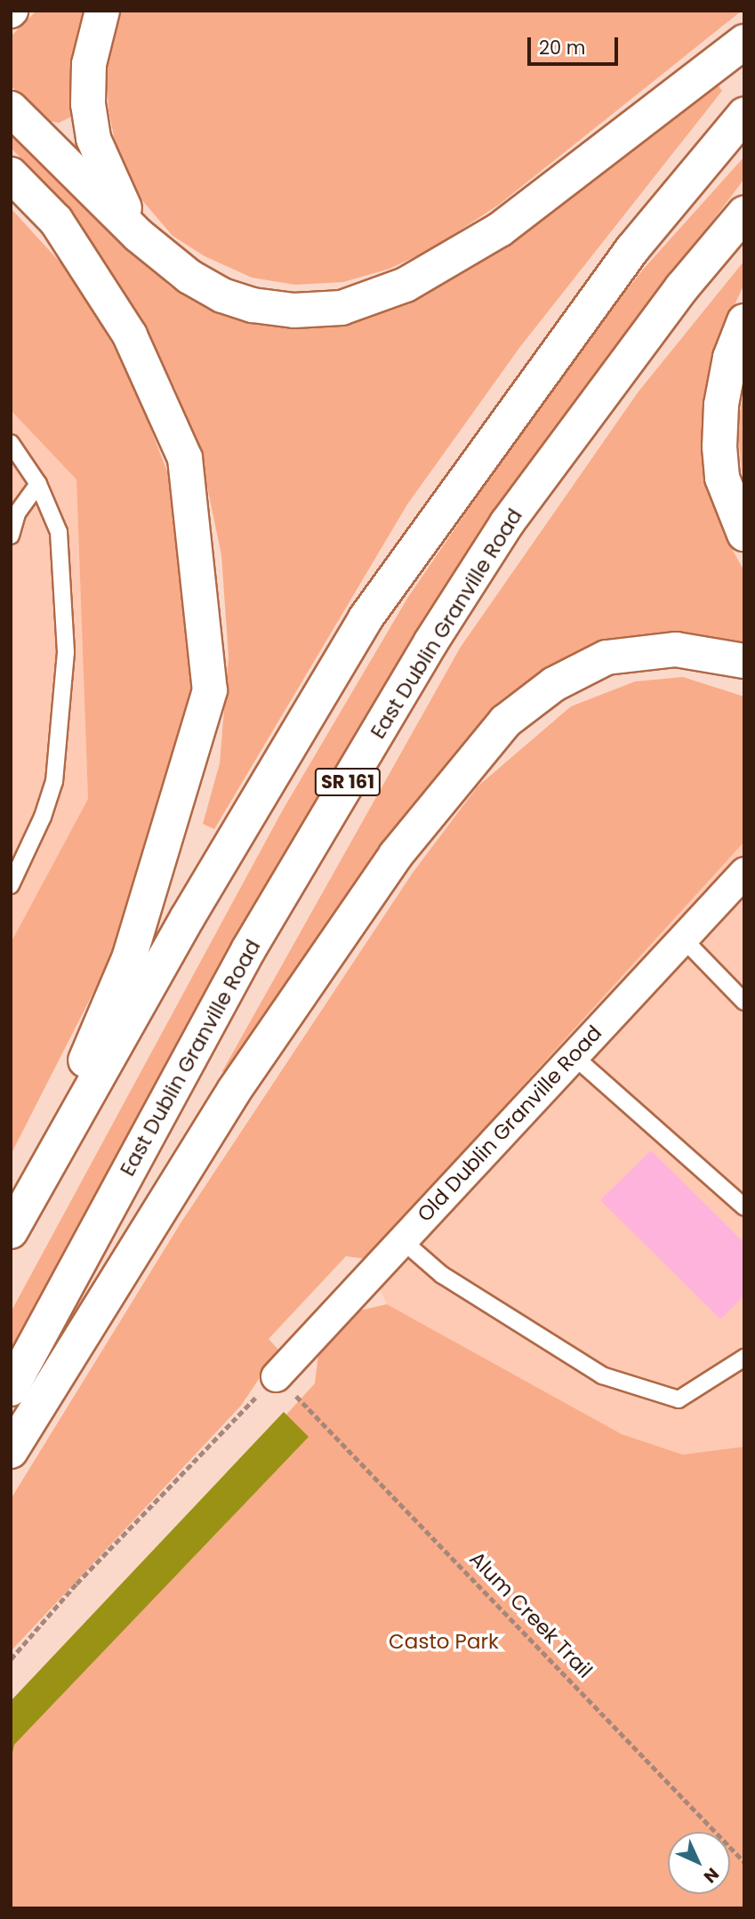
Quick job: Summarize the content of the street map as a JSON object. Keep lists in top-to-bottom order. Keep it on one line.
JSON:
{"streets":{"main road":["East Dublin Granville Road","SR 161"],"street":["Old Dublin Granville Road"],"path":["Alum Creek Trail"]},"crossings":[["Old Dublin Granville Road","Alum Creek Trail"]],"parks":["Casto Park"],"scale_bar":"20 m","north":"bottom right"}
